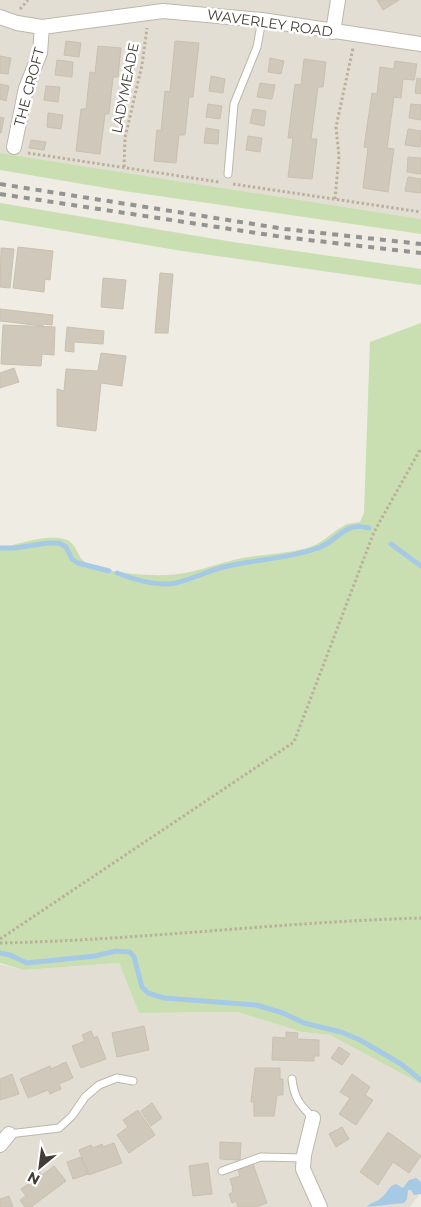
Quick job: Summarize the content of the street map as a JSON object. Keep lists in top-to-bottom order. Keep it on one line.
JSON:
{"streets":{"street":["WAVERLEY ROAD","THE CROFT"],"path":["LADYMEADE"]},"crossings":[["WAVERLEY ROAD","THE CROFT"],["WAVERLEY ROAD","LADYMEADE"]],"north":"bottom left"}
